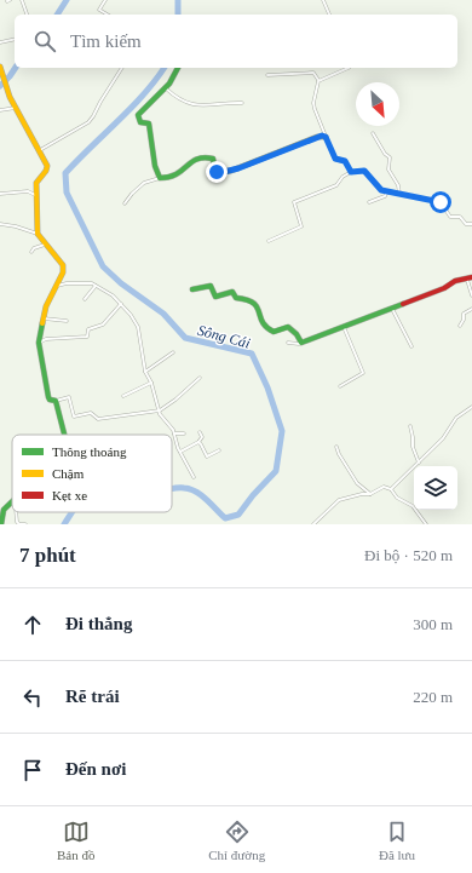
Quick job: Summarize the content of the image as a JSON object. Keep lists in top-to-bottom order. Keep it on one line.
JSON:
{"water":["Sông Cái"],"legend":["Thông thoáng","Chậm","Kẹt xe"],"north":"bottom right","page":{"search":"Tìm kiếm","heading":["7 phút","Đi bộ · 520 m"],"list":[["Đi thẳng","300 m"],["Rẽ trái","220 m"],"Đến nơi"],"nav":["Bản đồ","Chỉ đường","Đã lưu"]}}
